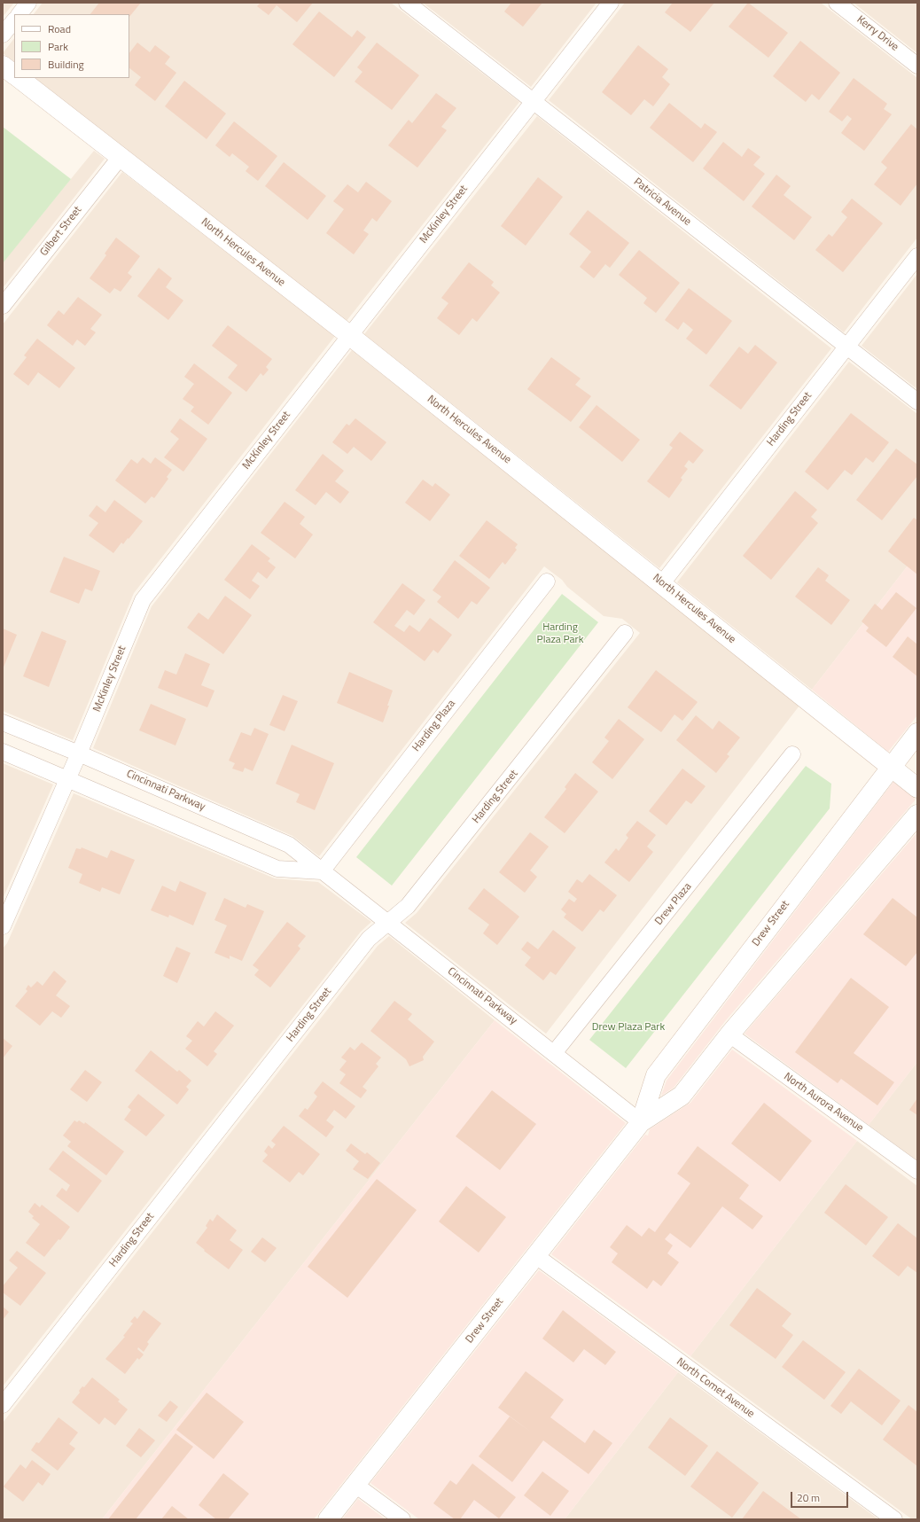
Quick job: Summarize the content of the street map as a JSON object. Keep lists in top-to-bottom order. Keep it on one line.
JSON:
{"streets":{"main road":["North Hercules Avenue","Drew Street"],"street":["Kerry Drive","Patricia Avenue","McKinley Street","Gilbert Street","Harding Street","Harding Plaza","Cincinnati Parkway","Drew Plaza","North Aurora Avenue","North Comet Avenue"]},"crossings":[["Patricia Avenue","McKinley Street"],["Patricia Avenue","Harding Street"],["McKinley Street","North Hercules Avenue"],["McKinley Street","Cincinnati Parkway"],["Gilbert Street","North Hercules Avenue"],["North Hercules Avenue","Harding Street"],["North Hercules Avenue","Drew Street"],["Harding Street","Cincinnati Parkway"],["Harding Plaza","Cincinnati Parkway"],["Cincinnati Parkway","Drew Plaza"],["Cincinnati Parkway","Drew Street"],["Drew Street","North Aurora Avenue"],["Drew Street","North Comet Avenue"]],"parks":["Harding Plaza Park","Drew Plaza Park"],"legend":["Road","Park","Building"],"scale_bar":"20 m"}
